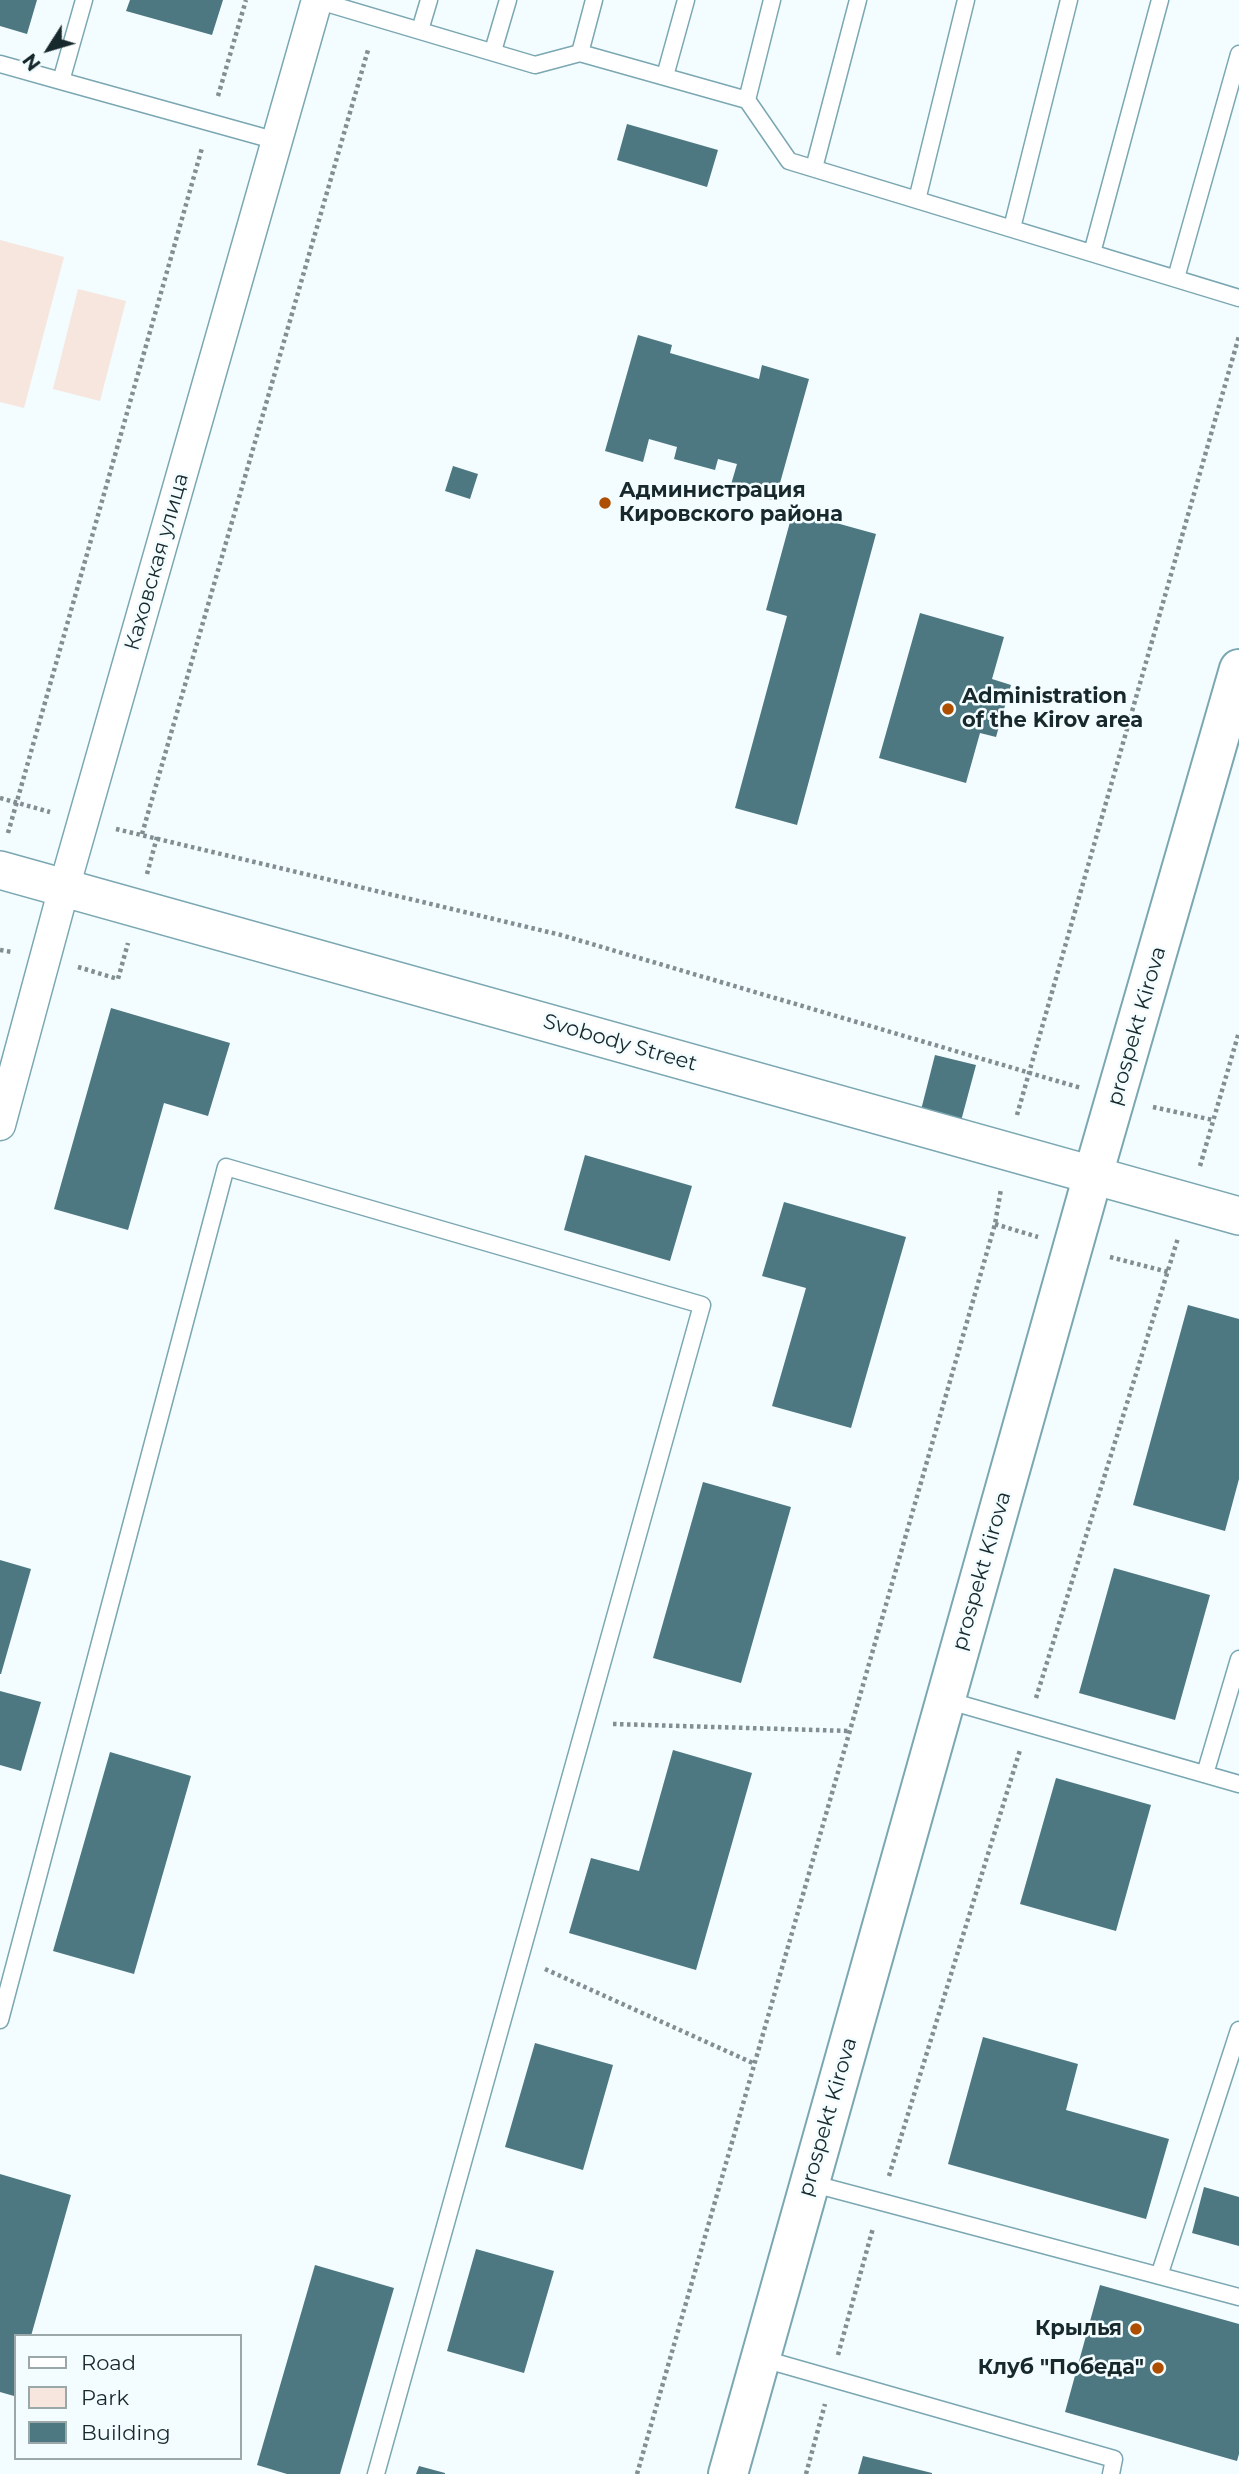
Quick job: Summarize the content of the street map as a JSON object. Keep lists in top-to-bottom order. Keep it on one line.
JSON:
{"streets":{"main road":["prospekt Kirova"],"street":["Каховская улица","Svobody Street"]},"crossings":[["Каховская улица","Svobody Street"],["prospekt Kirova","Svobody Street"]],"places":["Администрация Кировского района","Administration of the Kirov area","Крылья","Клуб \"Победа\""],"legend":["Road","Park","Building"],"north":"bottom left"}
